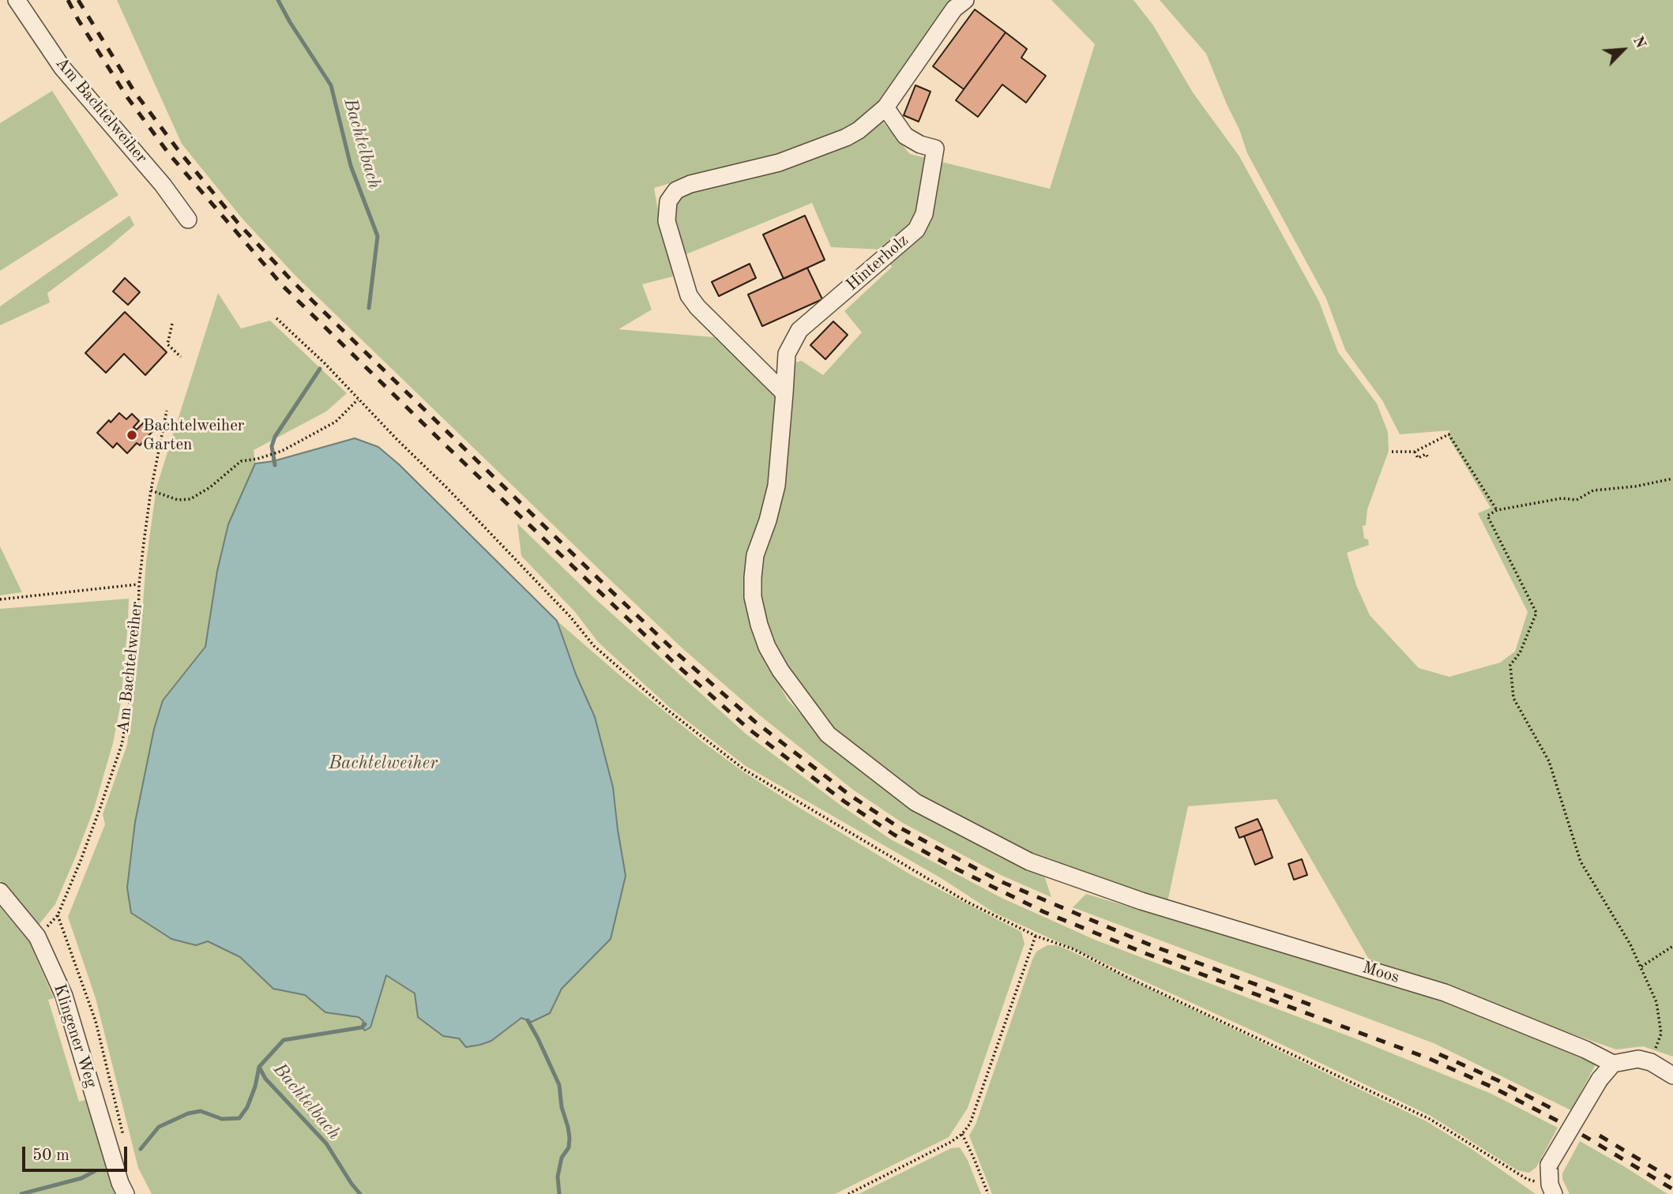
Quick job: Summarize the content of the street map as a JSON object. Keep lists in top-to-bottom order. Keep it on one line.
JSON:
{"streets":{"street":["Am Bachtelweiher","Hinterholz","Moos","Klingener Weg"]},"crossings":[["Hinterholz","Moos"]],"water":["Bachtelbach","Bachtelweiher"],"places":["Bachtelweiher Garten"],"scale_bar":"50 m","north":"top right"}
